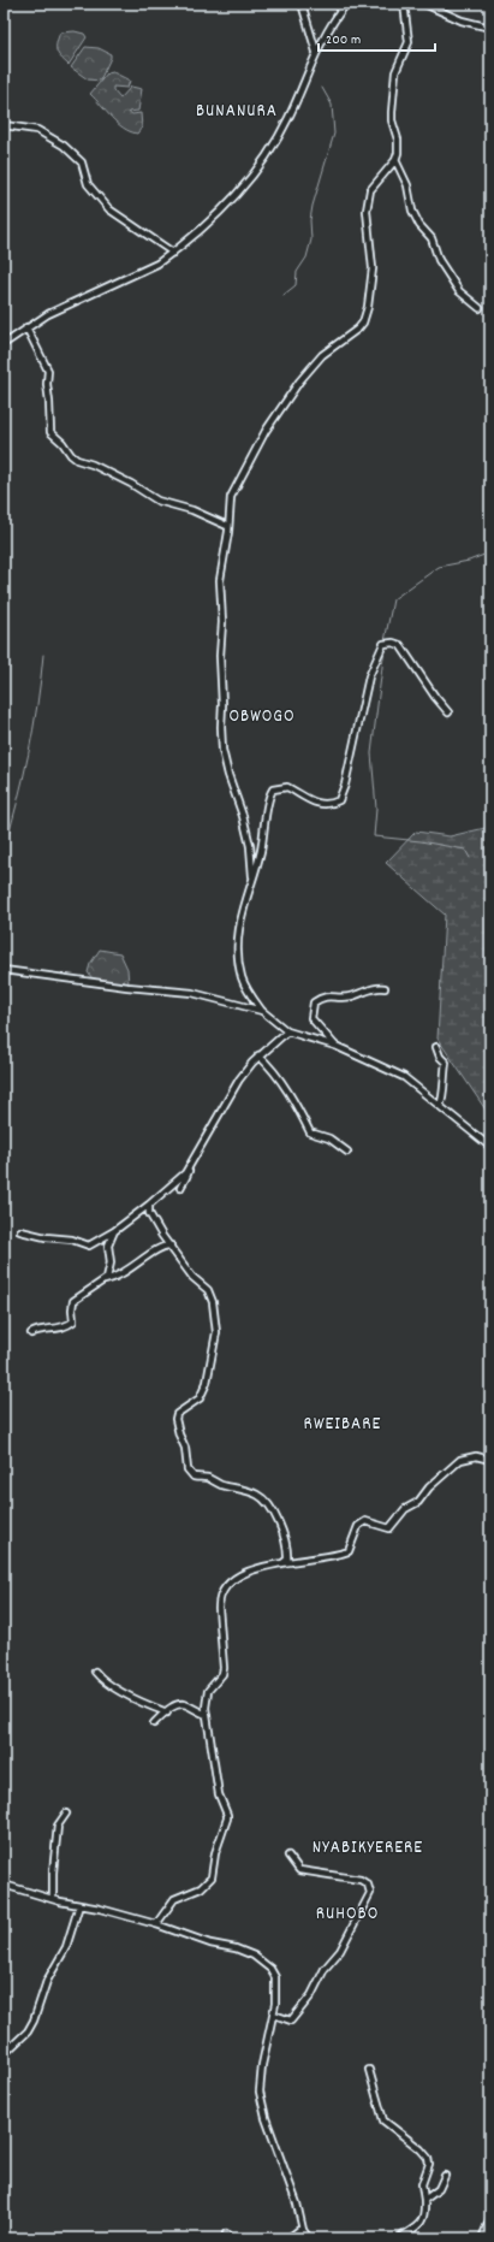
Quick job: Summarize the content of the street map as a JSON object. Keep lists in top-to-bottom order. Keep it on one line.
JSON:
{"districts":["BUNANURA","OBWOGO","RWEIBARE","NYABIKYERERE","RUHOBO"],"scale_bar":"200 m"}
